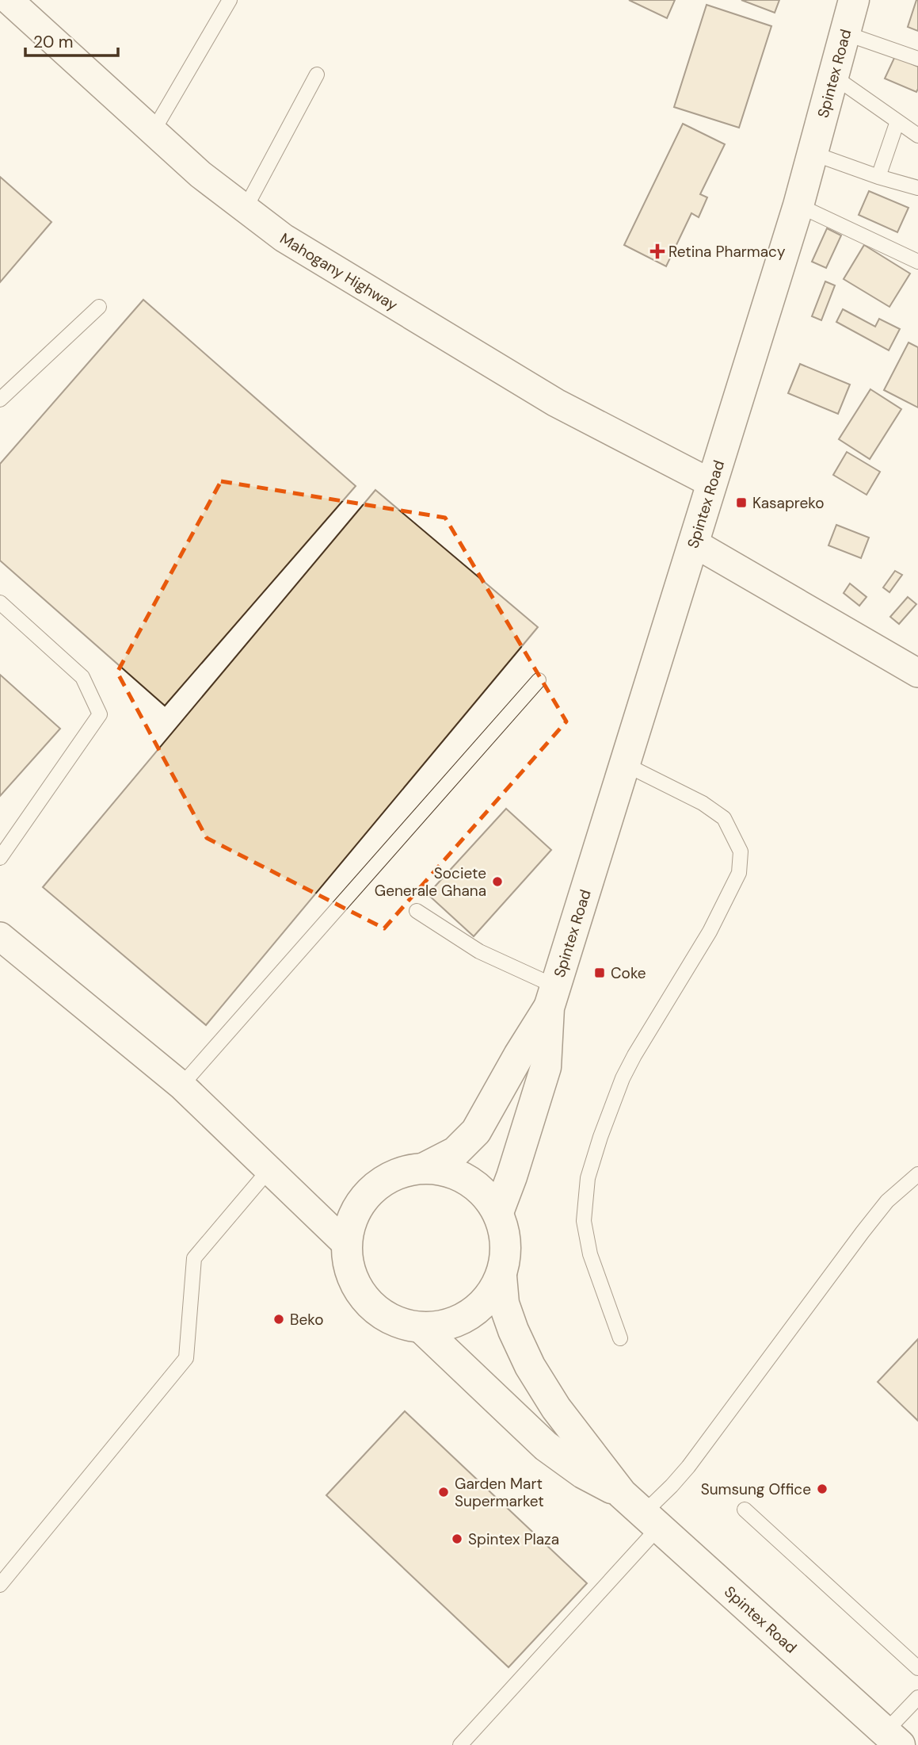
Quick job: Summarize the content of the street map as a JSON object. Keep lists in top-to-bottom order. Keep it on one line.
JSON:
{"streets":{"main road":["Spintex Road"],"street":["Mahogany Highway"]},"crossings":[["Spintex Road","Mahogany Highway"]],"places":{"health":["Retina Pharmacy"],"transit":["Kasapreko","Coke"],"other":["Societe Generale Ghana","Beko","Sumsung Office","Garden Mart Supermarket","Spintex Plaza"]},"scale_bar":"20 m"}
